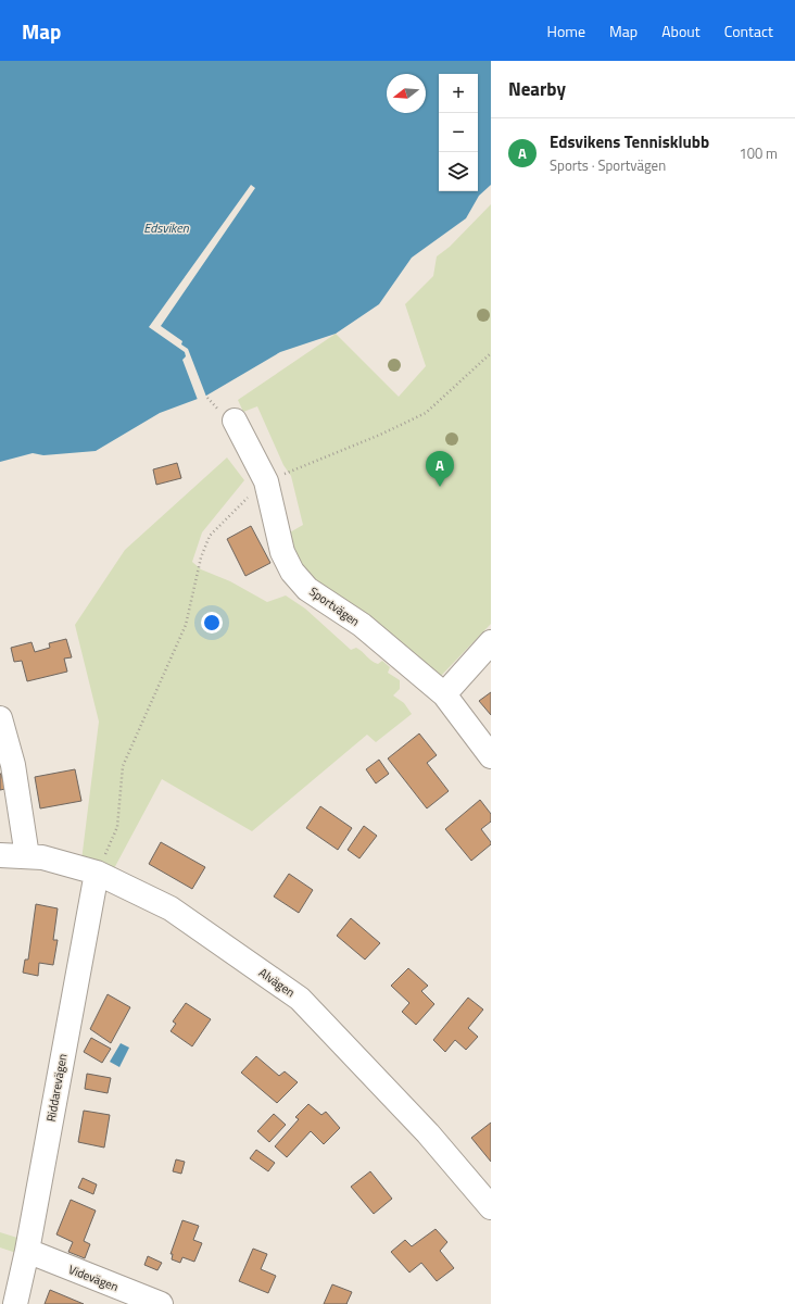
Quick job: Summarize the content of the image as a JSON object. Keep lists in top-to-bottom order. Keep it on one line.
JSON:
{"streets":{"street":["Sportvägen","Alvägen","Riddarevägen","Videvägen"]},"crossings":[["Alvägen","Riddarevägen"],["Riddarevägen","Videvägen"]],"water":["Edsviken"],"north":"left","page":{"header":"Map","nav":["Home","Map","About","Contact"],"heading":"Nearby","map_buttons":["+","−"],"list":[{"mark":"A","name":"Edsvikens Tennisklubb","note":"Sports · Sportvägen","value":"100 m"}],"pins":"A"}}
